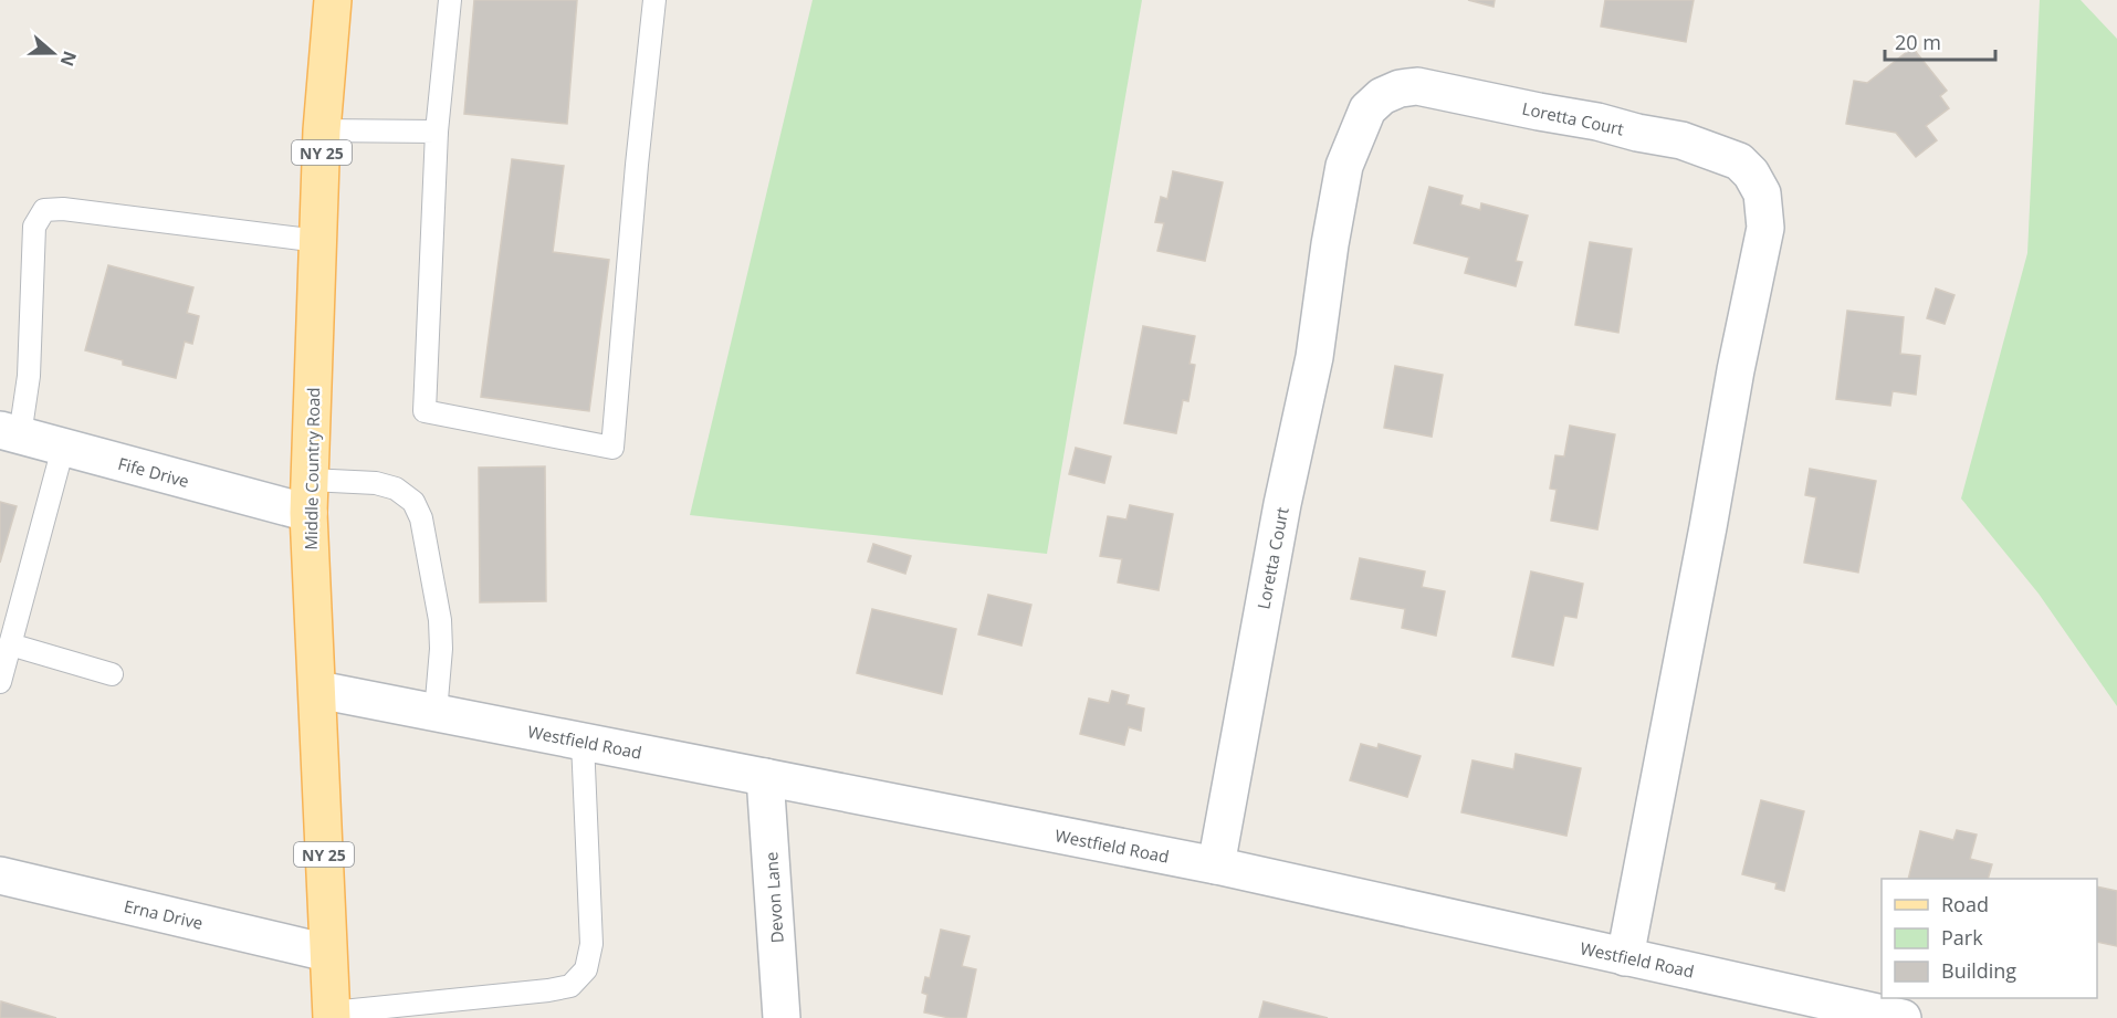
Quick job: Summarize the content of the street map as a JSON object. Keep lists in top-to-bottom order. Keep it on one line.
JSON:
{"streets":{"main road":["NY 25","Middle Country Road"],"street":["Loretta Court","Fife Drive","Westfield Road","Devon Lane","Erna Drive"]},"crossings":[["Loretta Court","Westfield Road"],["Middle Country Road","Fife Drive"],["Middle Country Road","Westfield Road"],["Middle Country Road","Erna Drive"],["Westfield Road","Devon Lane"]],"legend":["Road","Park","Building"],"scale_bar":"20 m","north":"right"}
